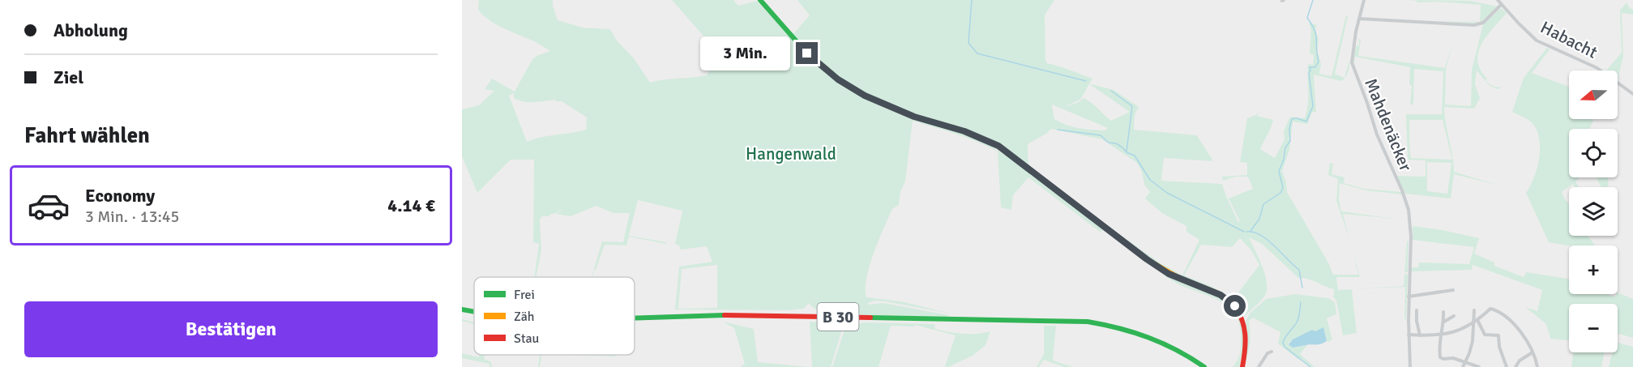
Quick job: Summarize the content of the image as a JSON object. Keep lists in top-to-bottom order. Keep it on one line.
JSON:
{"streets":{"main road":["B 30"],"street":["Habacht","Mahdenäcker"]},"parks":["Hangenwald"],"legend":["Frei","Zäh","Stau"],"north":"left","page":{"banner":["Abholung","Ziel"],"bubble":"3 Min.","map_buttons":["+","−"],"heading":"Fahrt wählen","list":[{"name":"Economy","note":"3 Min. · 13:45","value":"4.14 €"}],"buttons":"Bestätigen"}}
